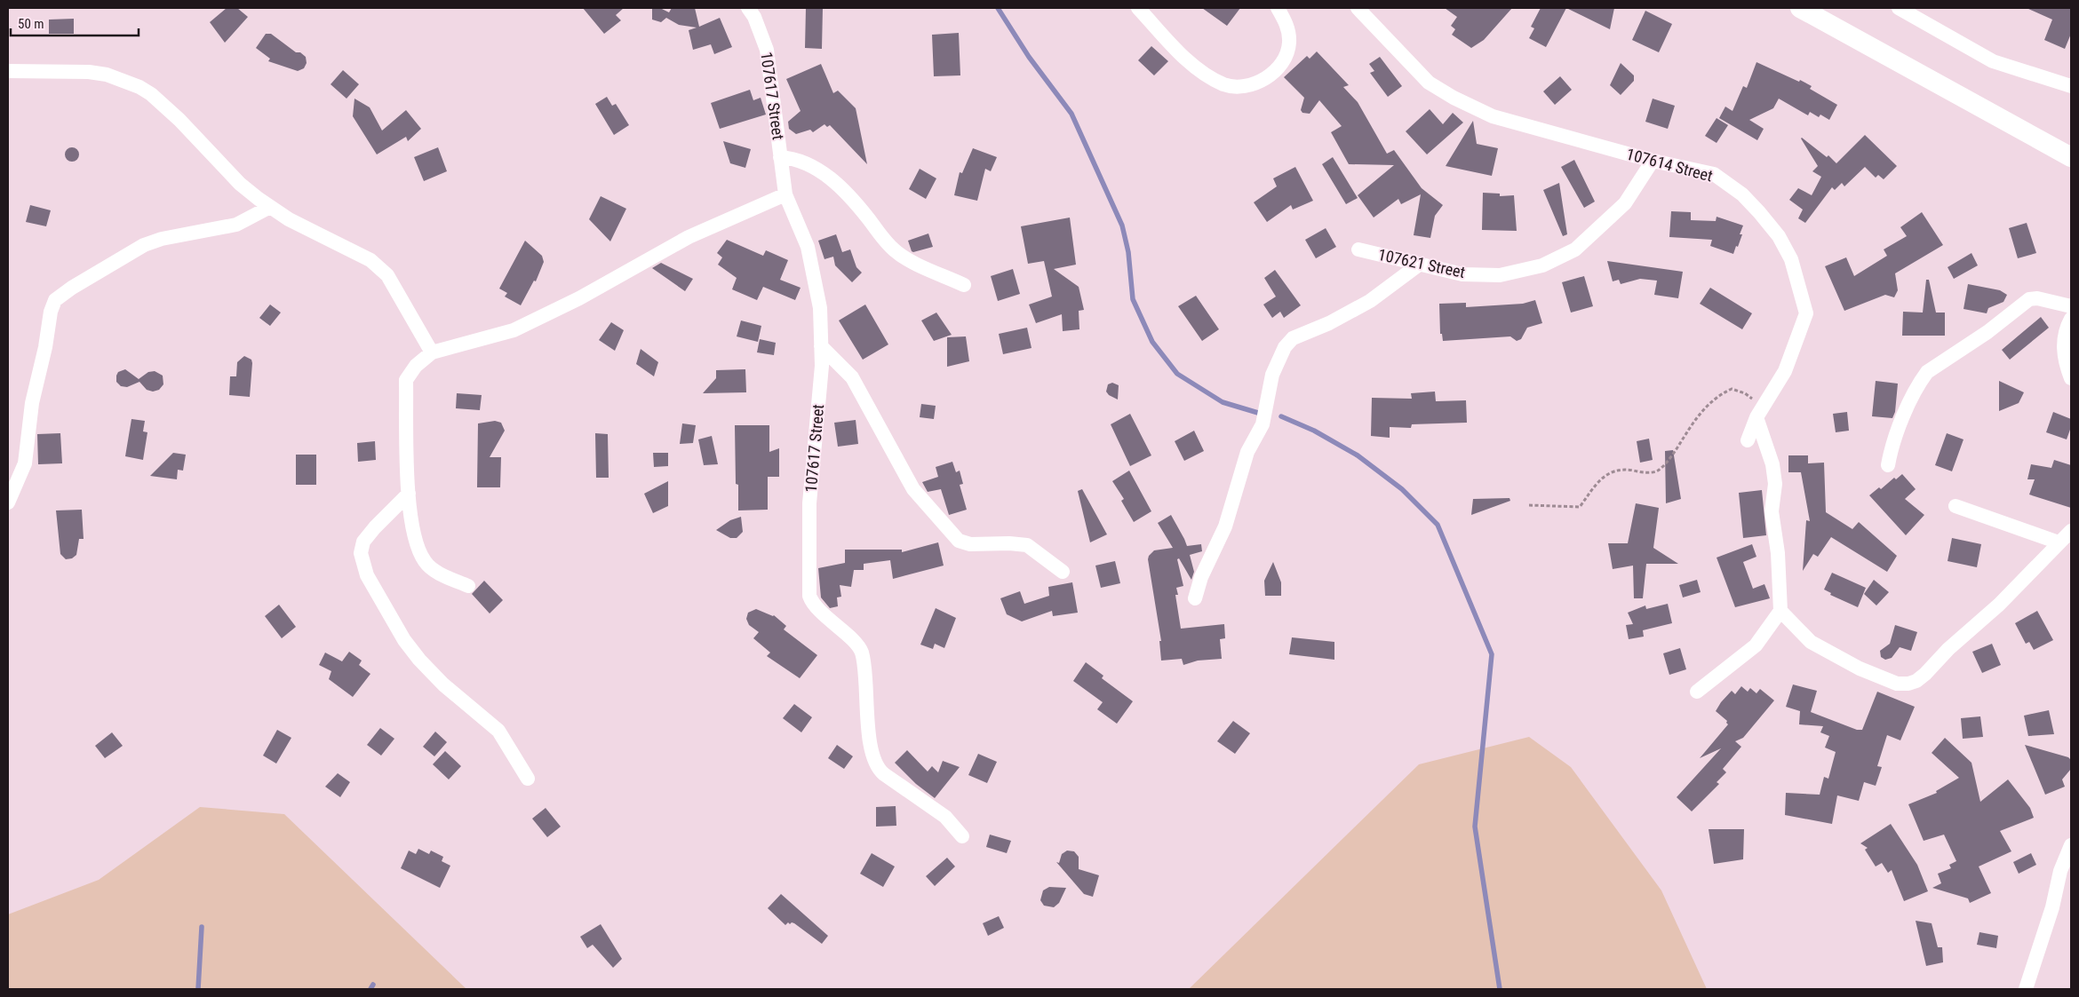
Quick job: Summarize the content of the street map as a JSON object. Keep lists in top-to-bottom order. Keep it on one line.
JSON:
{"streets":{"street":["107617 Street","107614 Street","107621 Street"]},"crossings":[["107614 Street","107621 Street"]],"scale_bar":"50 m"}
